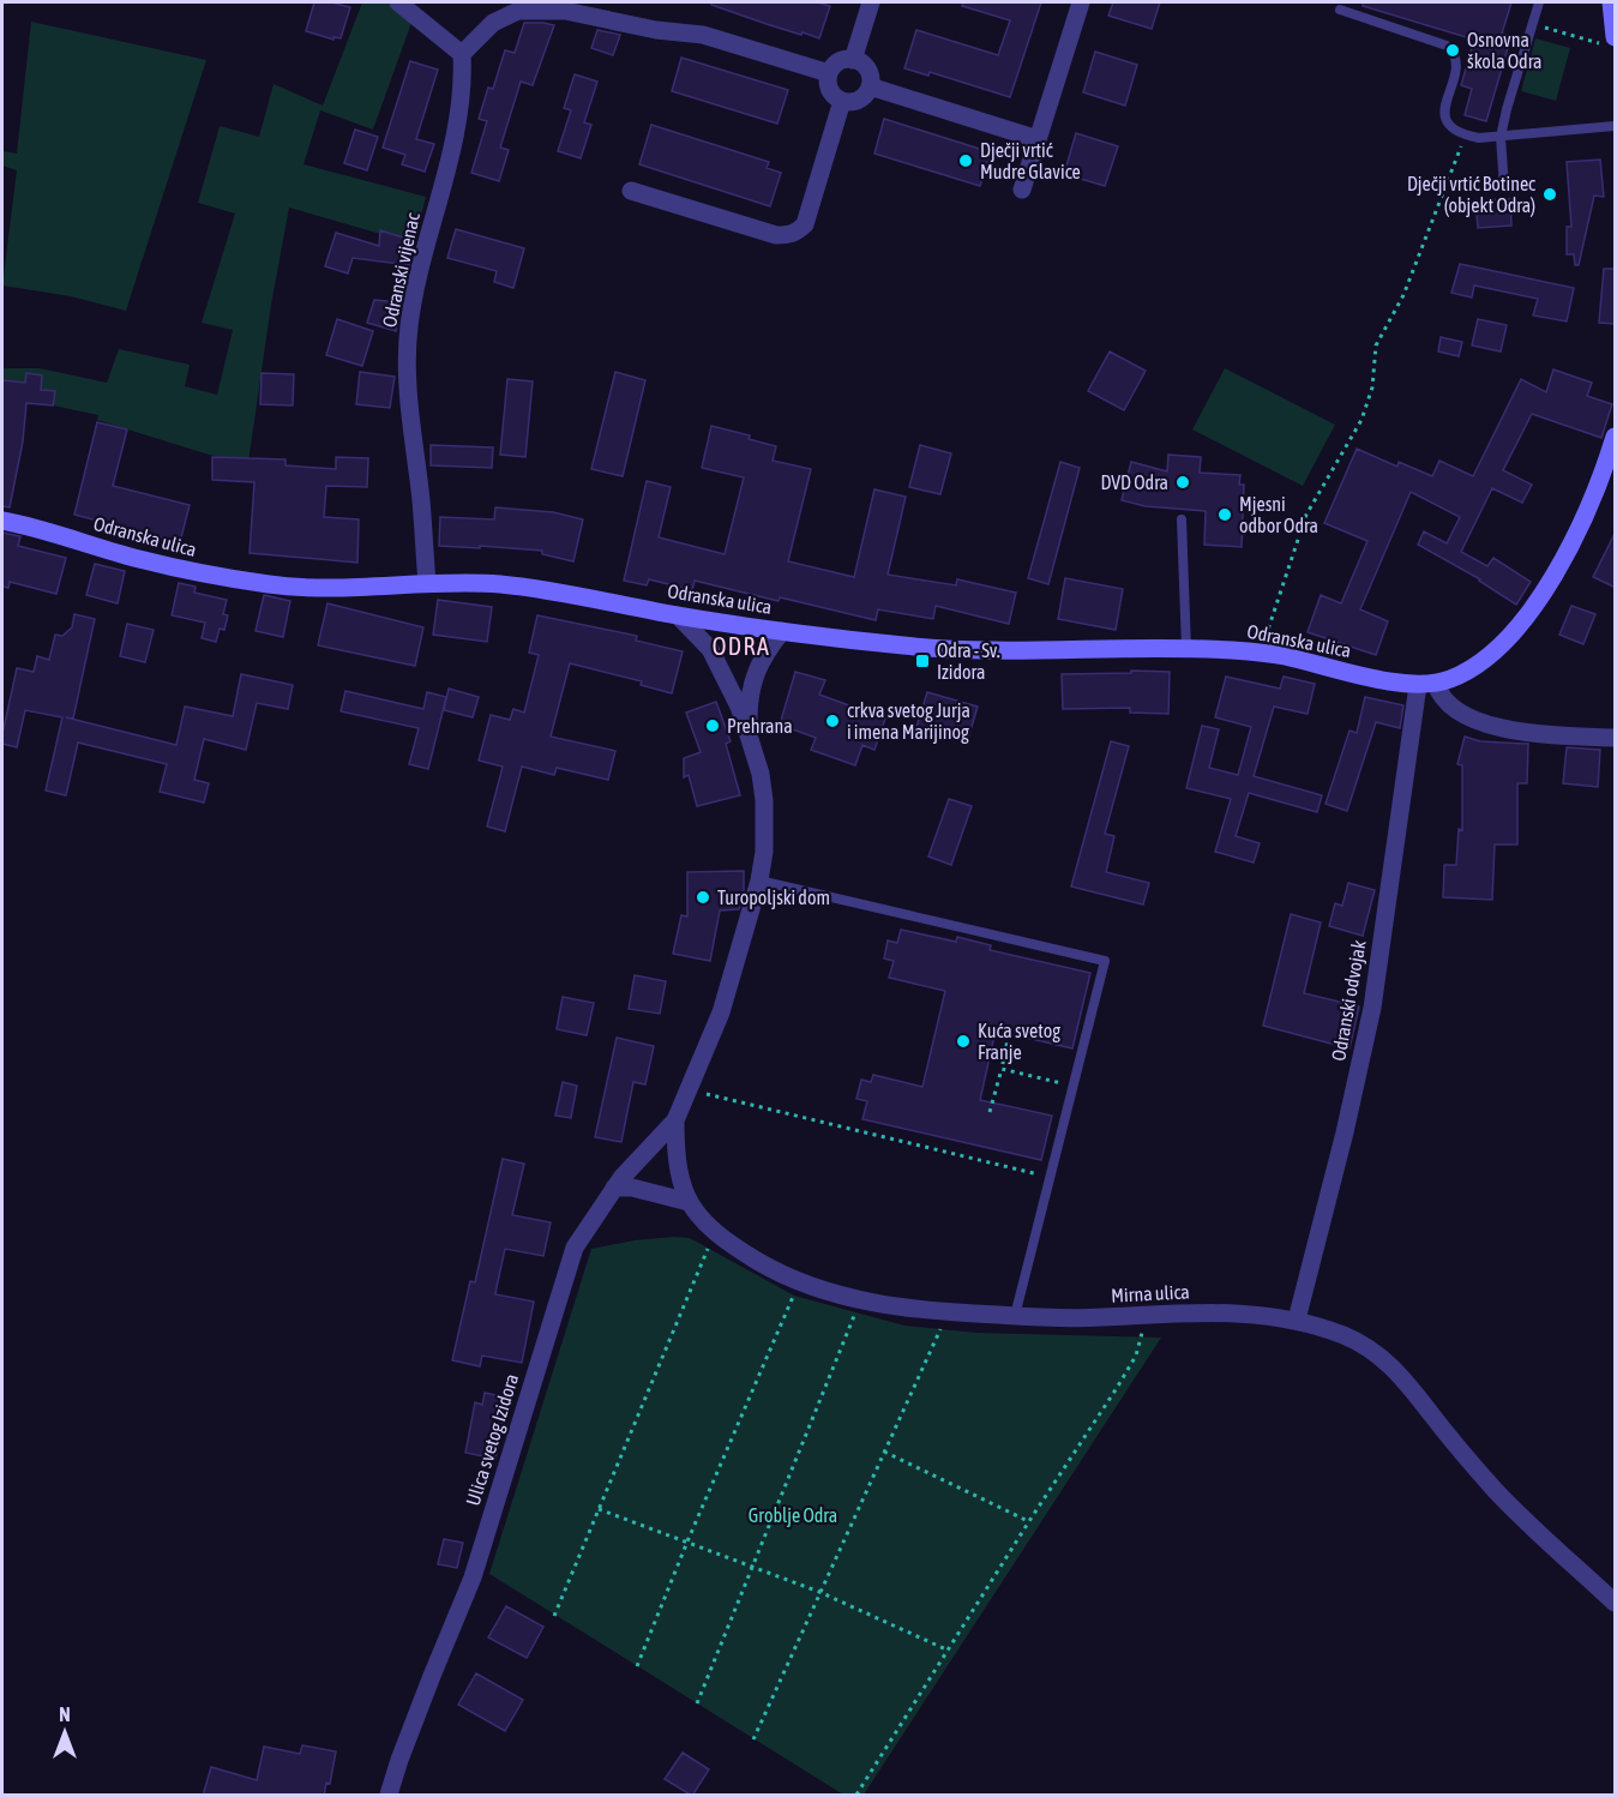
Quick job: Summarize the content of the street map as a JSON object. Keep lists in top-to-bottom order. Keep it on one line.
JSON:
{"streets":{"street":["Odranski vijenac","Odranska ulica","Odranski odvojak","Mirna ulica","Ulica svetog Izidora"]},"crossings":[["Odranski vijenac","Odranska ulica"],["Odranska ulica","Odranski odvojak"],["Odranski odvojak","Mirna ulica"],["Mirna ulica","Ulica svetog Izidora"]],"districts":["ODRA"],"parks":["Groblje Odra"],"places":{"other":["Osnovna škola Odra","Dječji vrtić Mudre Glavice","Dječji vrtić Botinec (objekt Odra)","DVD Odra","Mjesni odbor Odra","crkva svetog Jurja i imena Marijinog","Prehrana","Turopoljski dom","Kuća svetog Franje"],"transit":["Odra - Sv. Izidora"]},"north":"top"}
